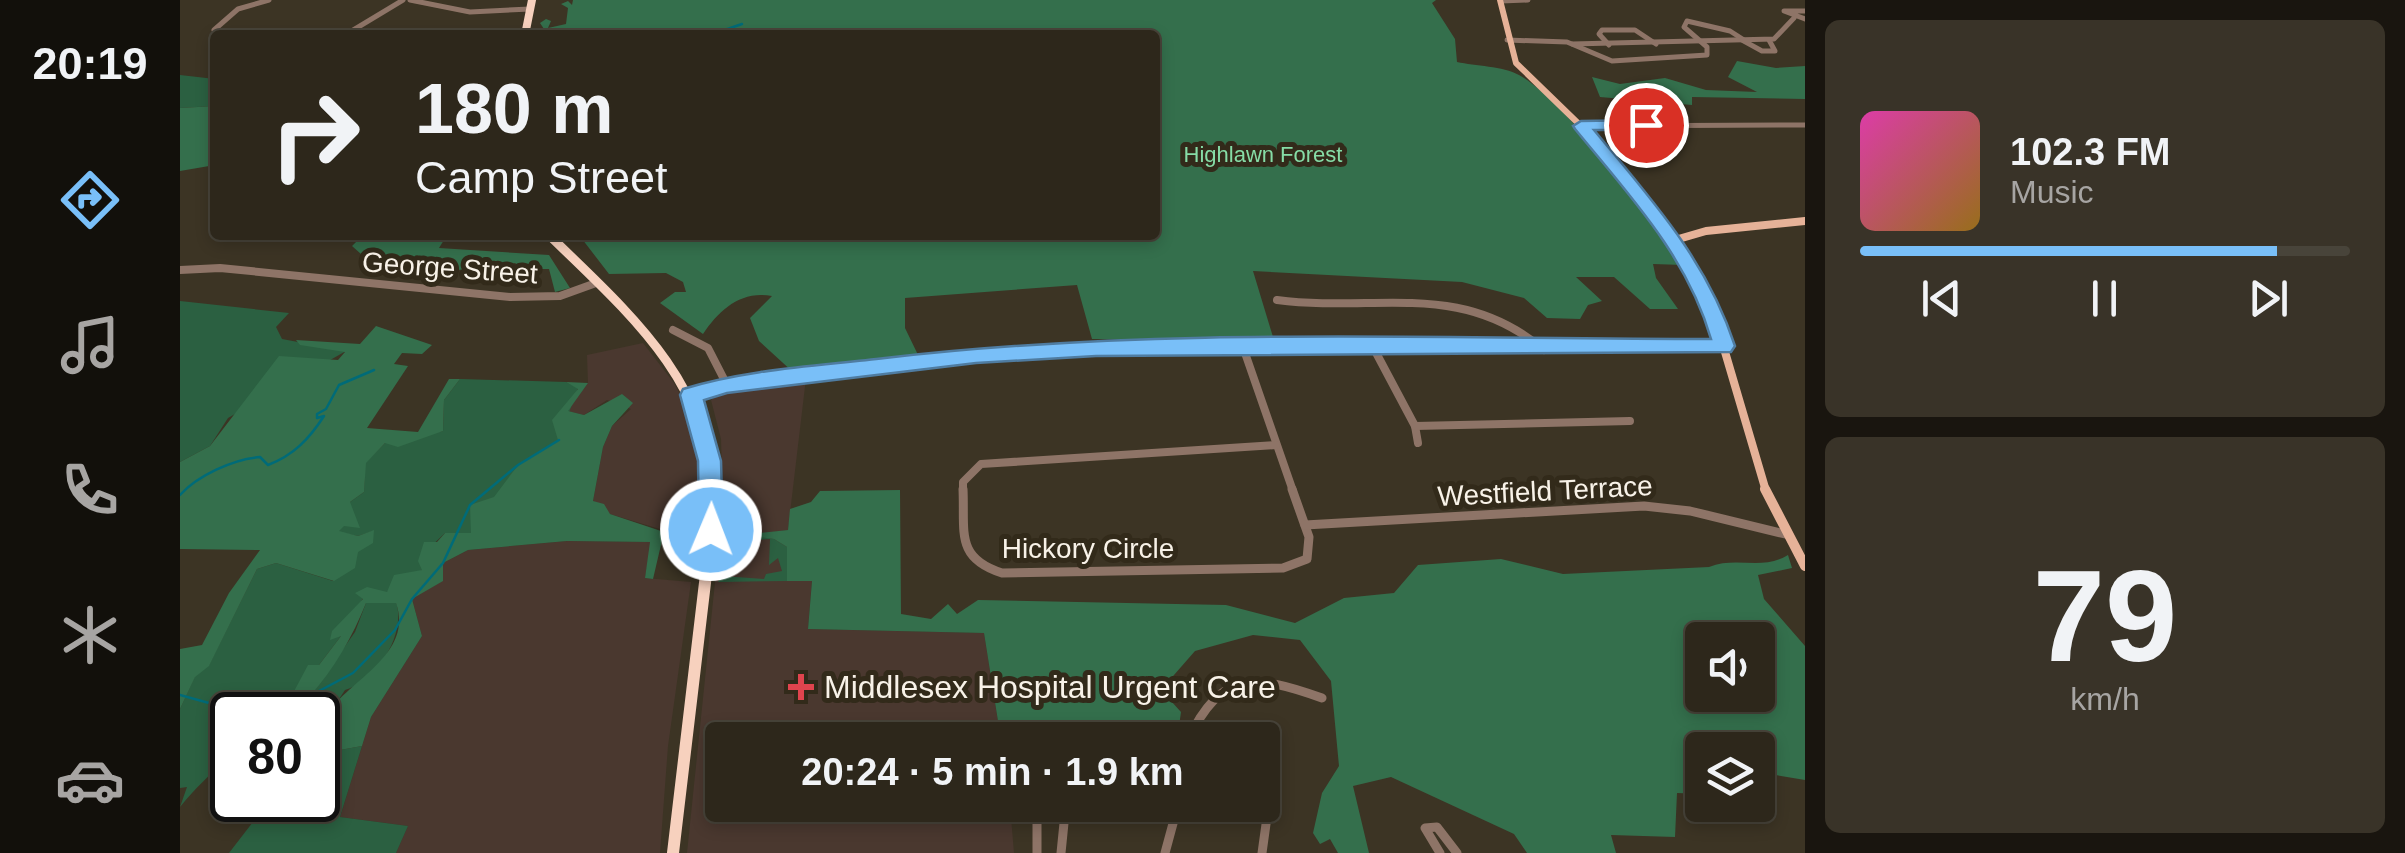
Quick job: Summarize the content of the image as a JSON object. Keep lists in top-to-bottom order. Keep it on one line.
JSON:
{"streets":{"street":["George Street","Westfield Terrace","Hickory Circle"]},"crossings":[["Westfield Terrace","Hickory Circle"]],"parks":["Highlawn Forest"],"places":{"health":["Middlesex Hospital Urgent Care"]},"page":{"tabs":"20:19","turn":["180 m","Camp Street"],"song":["102.3 FM","Music"],"tile":["79","km/h"],"limit":"80","trip":"20:24 · 5 min · 1.9 km"}}
